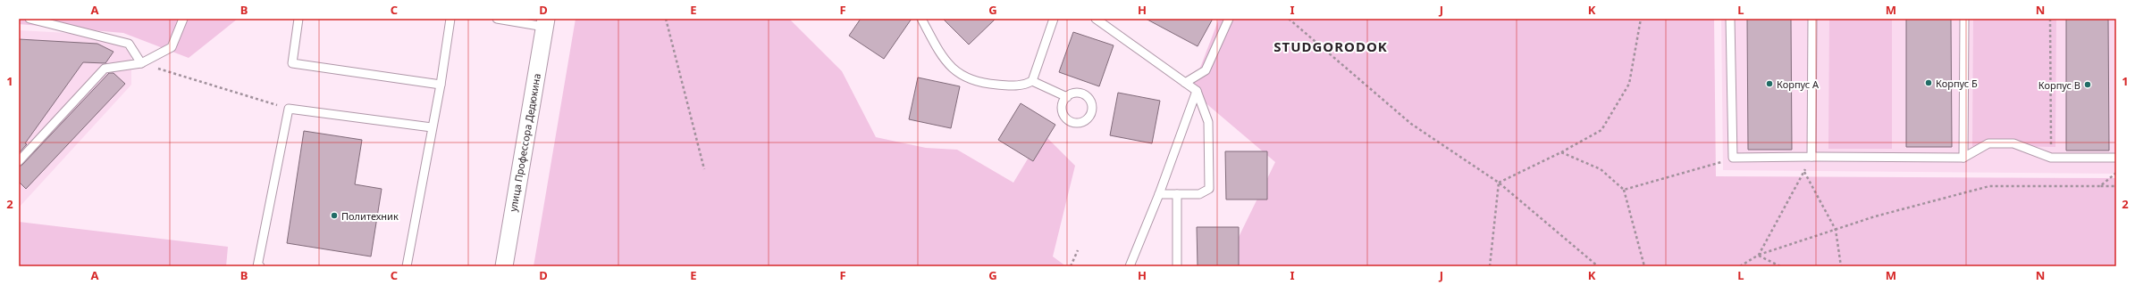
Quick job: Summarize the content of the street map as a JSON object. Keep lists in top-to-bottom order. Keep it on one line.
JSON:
{"streets":{"street":["улица Профессора Дедюкина"]},"districts":["STUDGORODOK"],"places":["Корпус Б","Корпус А","Корпус В","Политехник"],"grid":{"columns":["A","B","C","D","E","F","G","H","I","J","K","L","M","N"],"rows":["1","2"]}}
